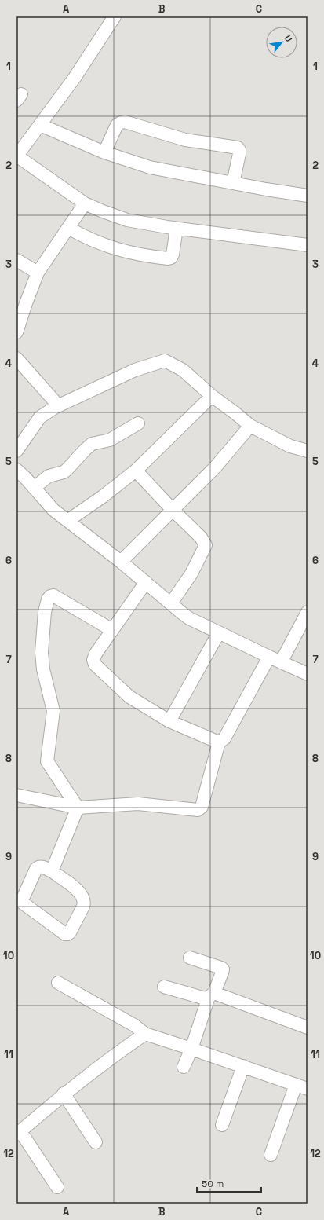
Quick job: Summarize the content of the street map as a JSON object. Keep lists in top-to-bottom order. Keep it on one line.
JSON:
{"scale_bar":"50 m","north":"top right","grid":{"columns":["A","B","C"],"rows":["1","2","3","4","5","6","7","8","9","10","11","12"]}}
